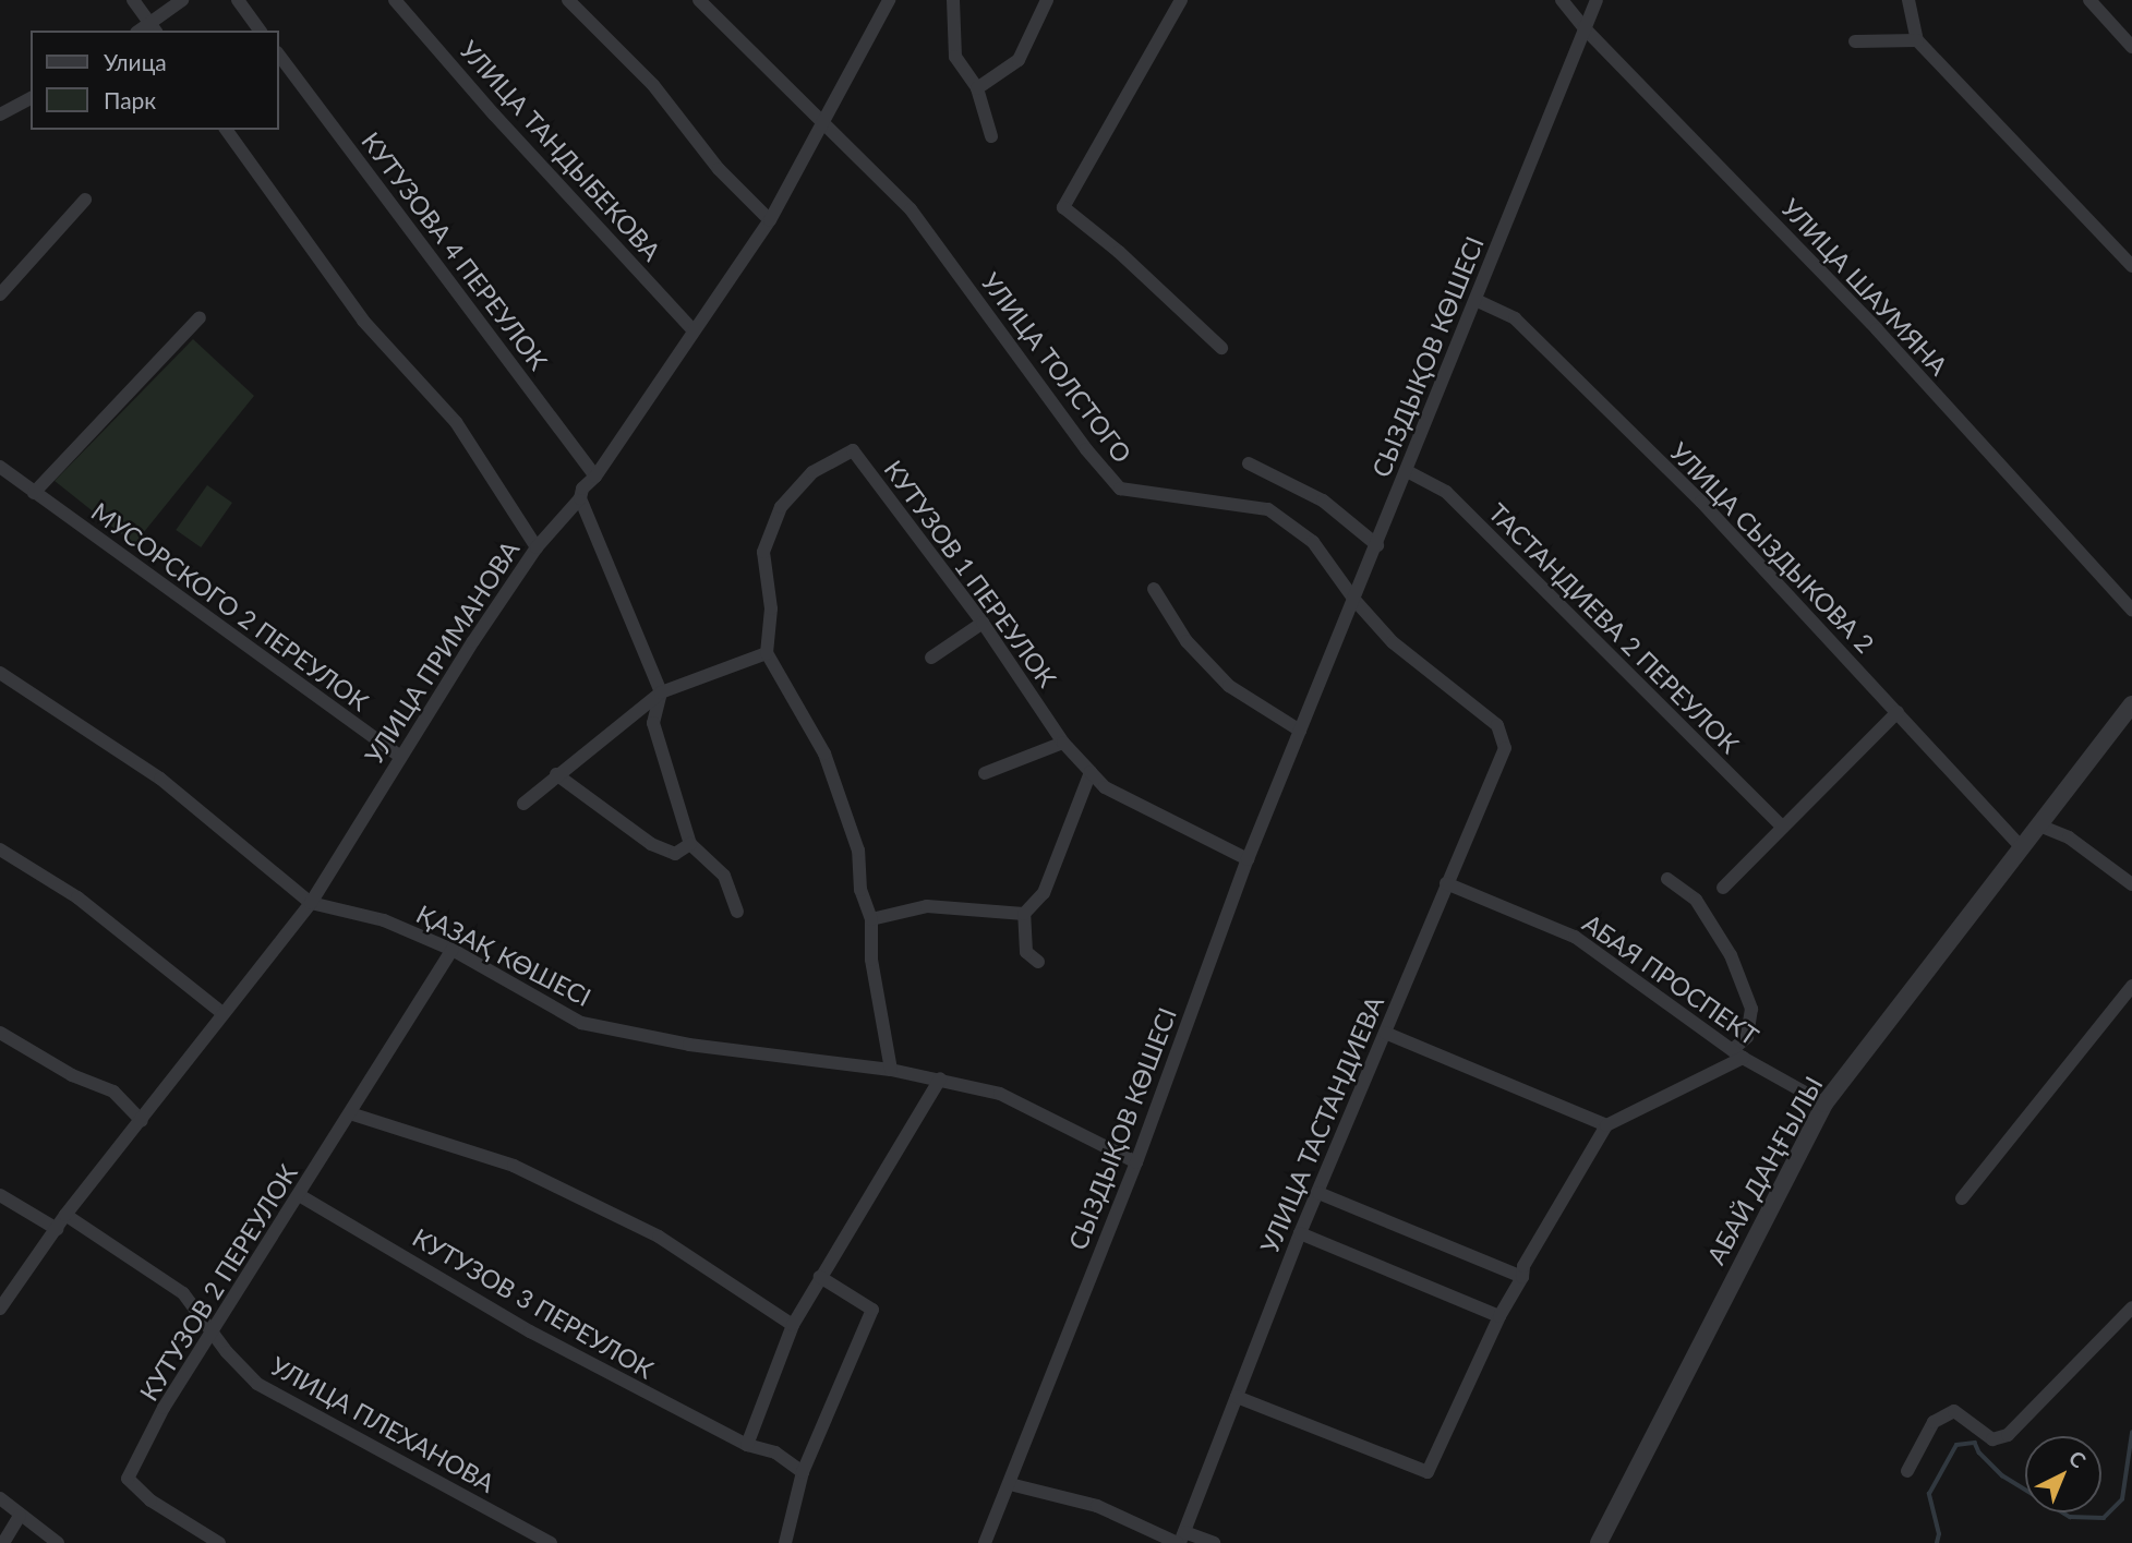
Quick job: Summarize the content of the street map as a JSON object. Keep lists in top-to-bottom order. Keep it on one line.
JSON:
{"streets":{"street":["УЛИЦА ТАНДЫБЕКОВА","КУТУЗОВА 4 ПЕРЕУЛОК","УЛИЦА ШАУМЯНА","СЫЗДЫҚОВ КӨШЕСІ","УЛИЦА ТОЛСТОГО","УЛИЦА СЫЗДЫКОВА 2","КУТУЗОВ 1 ПЕРЕУЛОК","МУСОРСКОГО 2 ПЕРЕУЛОК","ТАСТАНДИЕВА 2 ПЕРЕУЛОК","УЛИЦА ПРИМАНОВА","ҚАЗАҚ КӨШЕСІ","АБАЯ ПРОСПЕКТ","УЛИЦА ТАСТАНДИЕВА","АБАЙ ДАҢҒЫЛЫ","КУТУЗОВ 2 ПЕРЕУЛОК","КУТУЗОВ 3 ПЕРЕУЛОК","УЛИЦА ПЛЕХАНОВА"]},"crossings":[["УЛИЦА ТАНДЫБЕКОВА","УЛИЦА ПРИМАНОВА"],["КУТУЗОВА 4 ПЕРЕУЛОК","УЛИЦА ПРИМАНОВА"],["УЛИЦА ШАУМЯНА","СЫЗДЫҚОВ КӨШЕСІ"],["СЫЗДЫҚОВ КӨШЕСІ","УЛИЦА ТОЛСТОГО"],["СЫЗДЫҚОВ КӨШЕСІ","УЛИЦА СЫЗДЫКОВА 2"],["СЫЗДЫҚОВ КӨШЕСІ","КУТУЗОВ 1 ПЕРЕУЛОК"],["СЫЗДЫҚОВ КӨШЕСІ","ТАСТАНДИЕВА 2 ПЕРЕУЛОК"],["СЫЗДЫҚОВ КӨШЕСІ","ҚАЗАҚ КӨШЕСІ"],["УЛИЦА ТОЛСТОГО","УЛИЦА ПРИМАНОВА"],["УЛИЦА ТОЛСТОГО","УЛИЦА ТАСТАНДИЕВА"],["УЛИЦА СЫЗДЫКОВА 2","АБАЙ ДАҢҒЫЛЫ"],["МУСОРСКОГО 2 ПЕРЕУЛОК","УЛИЦА ПРИМАНОВА"],["УЛИЦА ПРИМАНОВА","ҚАЗАҚ КӨШЕСІ"],["УЛИЦА ПРИМАНОВА","УЛИЦА ПЛЕХАНОВА"],["ҚАЗАҚ КӨШЕСІ","КУТУЗОВ 2 ПЕРЕУЛОК"],["АБАЯ ПРОСПЕКТ","УЛИЦА ТАСТАНДИЕВА"],["АБАЯ ПРОСПЕКТ","АБАЙ ДАҢҒЫЛЫ"],["КУТУЗОВ 2 ПЕРЕУЛОК","КУТУЗОВ 3 ПЕРЕУЛОК"],["КУТУЗОВ 2 ПЕРЕУЛОК","УЛИЦА ПЛЕХАНОВА"]],"legend":["Улица","Парк"],"north":"top right"}
